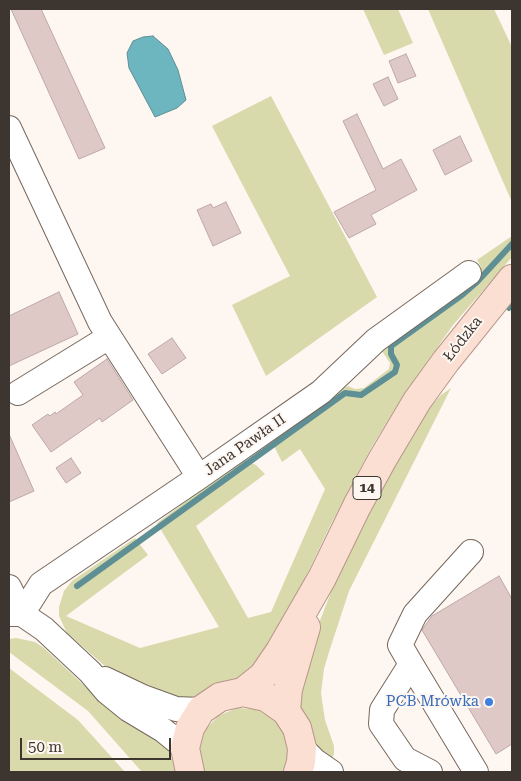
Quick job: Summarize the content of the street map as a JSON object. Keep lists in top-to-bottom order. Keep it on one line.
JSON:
{"streets":{"main road":["Łódzka","14"],"street":["Jana Pawła II"]},"crossings":[["Łódzka","14"]],"places":["PCB Mrówka"],"scale_bar":"50 m"}
